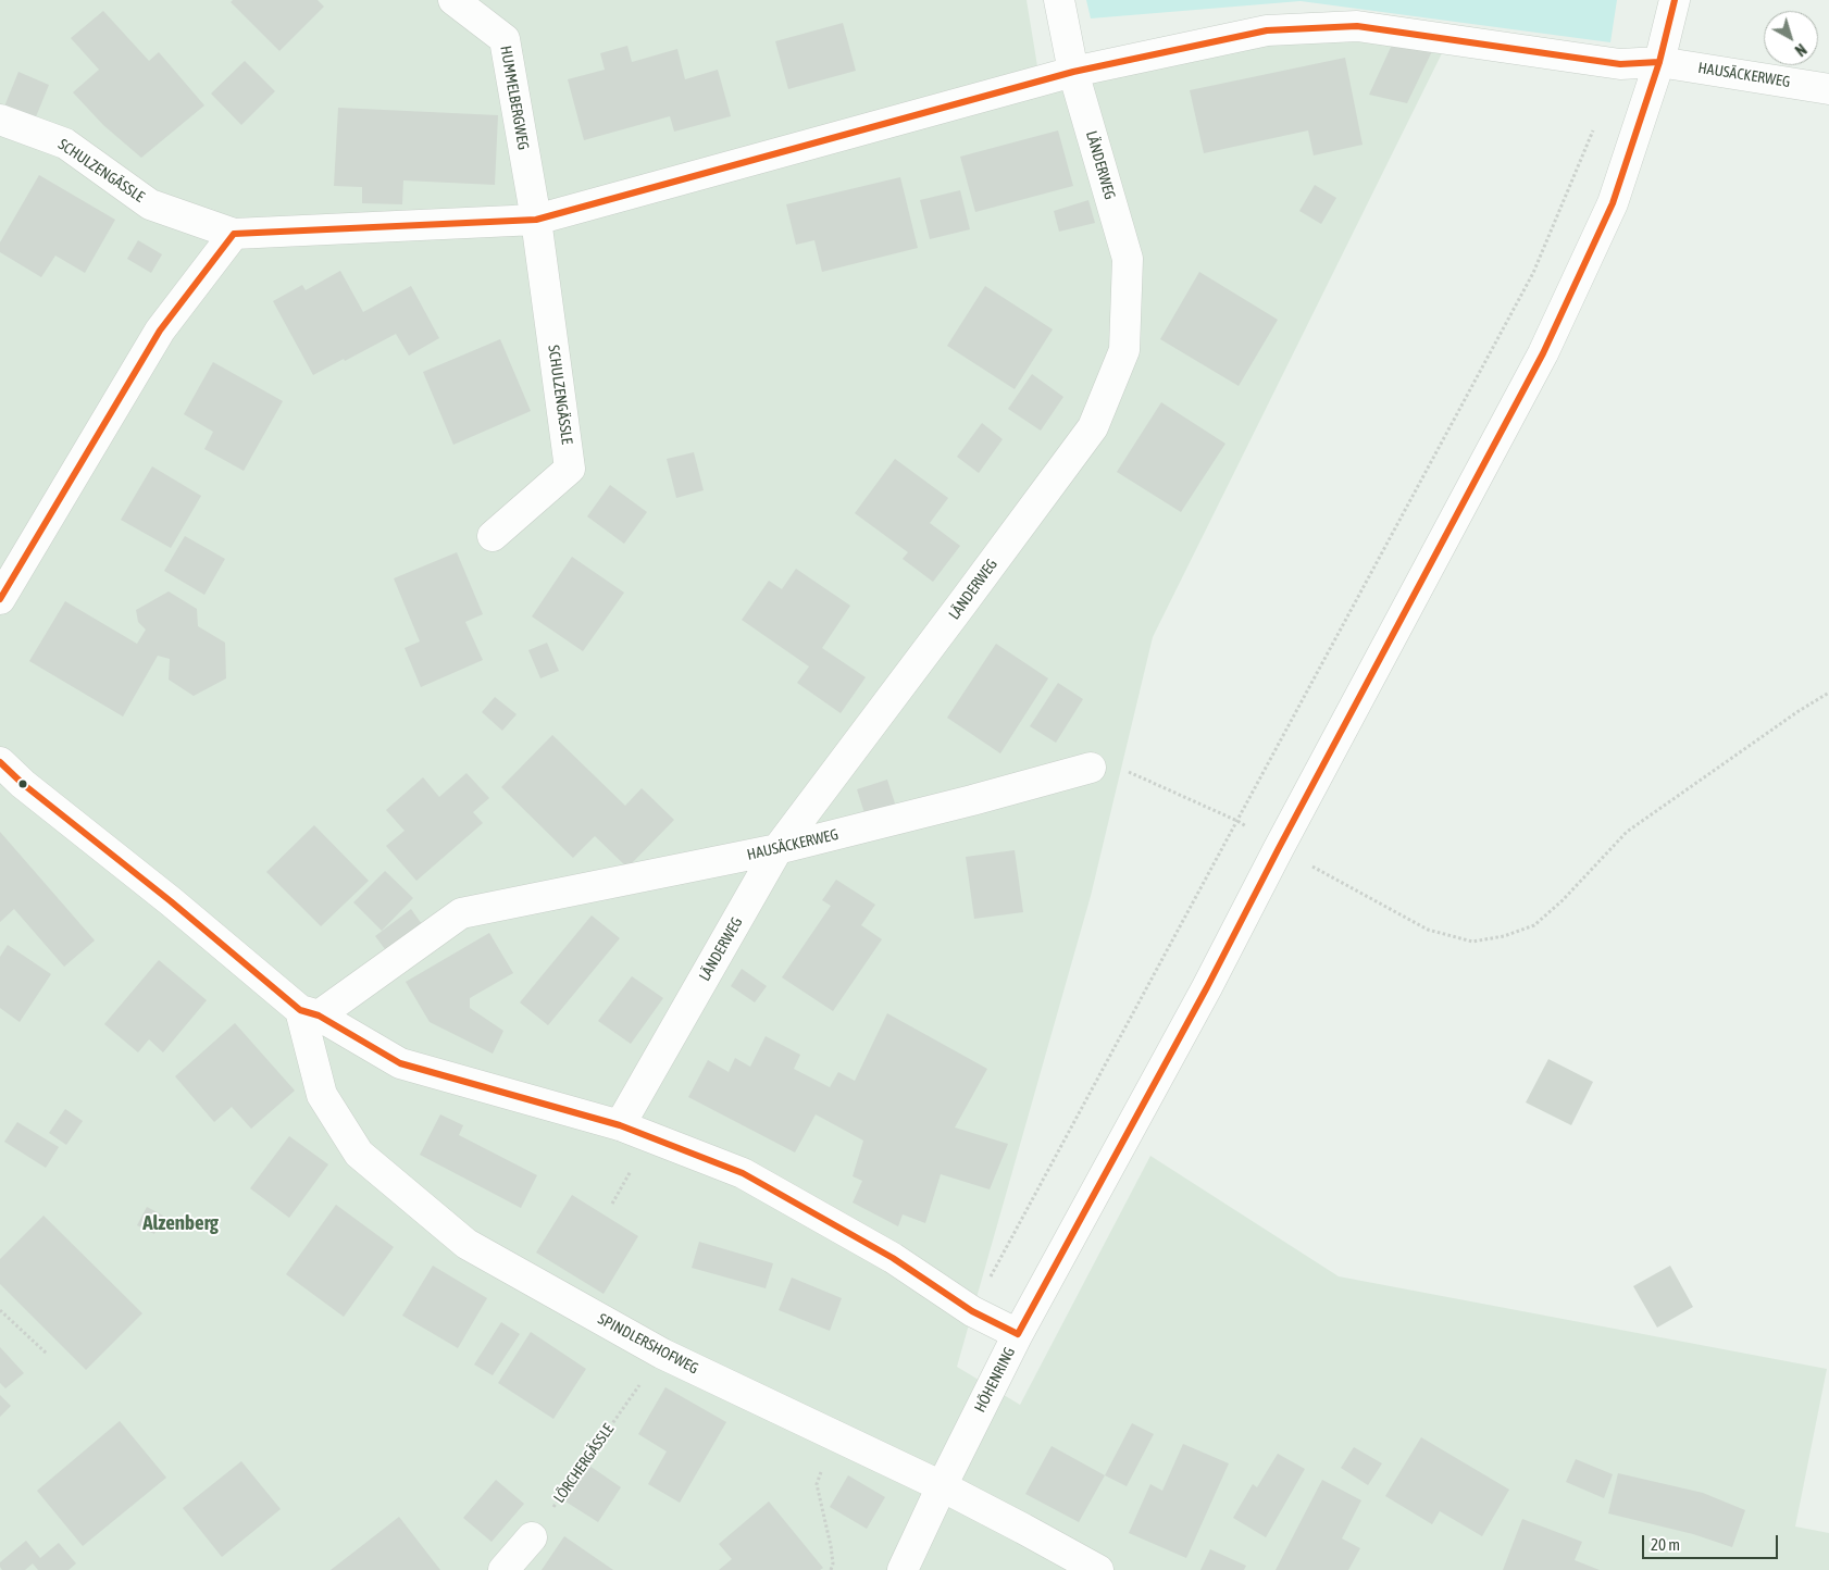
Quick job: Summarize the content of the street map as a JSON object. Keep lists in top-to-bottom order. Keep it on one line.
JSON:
{"streets":{"street":["HAUSÄCKERWEG","HUMMELBERGWEG","LÄNDERWEG","SCHULZENGÄSSLE","SPINDLERSHOFWEG","HÖHENRING"],"path":["LÖRCHERGÄSSLE"]},"crossings":[["HAUSÄCKERWEG","LÄNDERWEG"],["HAUSÄCKERWEG","SCHULZENGÄSSLE"],["HAUSÄCKERWEG","SPINDLERSHOFWEG"],["HAUSÄCKERWEG","HÖHENRING"],["HUMMELBERGWEG","SCHULZENGÄSSLE"],["LÄNDERWEG","SCHULZENGÄSSLE"],["SCHULZENGÄSSLE","HÖHENRING"],["SPINDLERSHOFWEG","HÖHENRING"],["SPINDLERSHOFWEG","LÖRCHERGÄSSLE"]],"districts":["Alzenberg"],"scale_bar":"20 m","north":"bottom right"}
